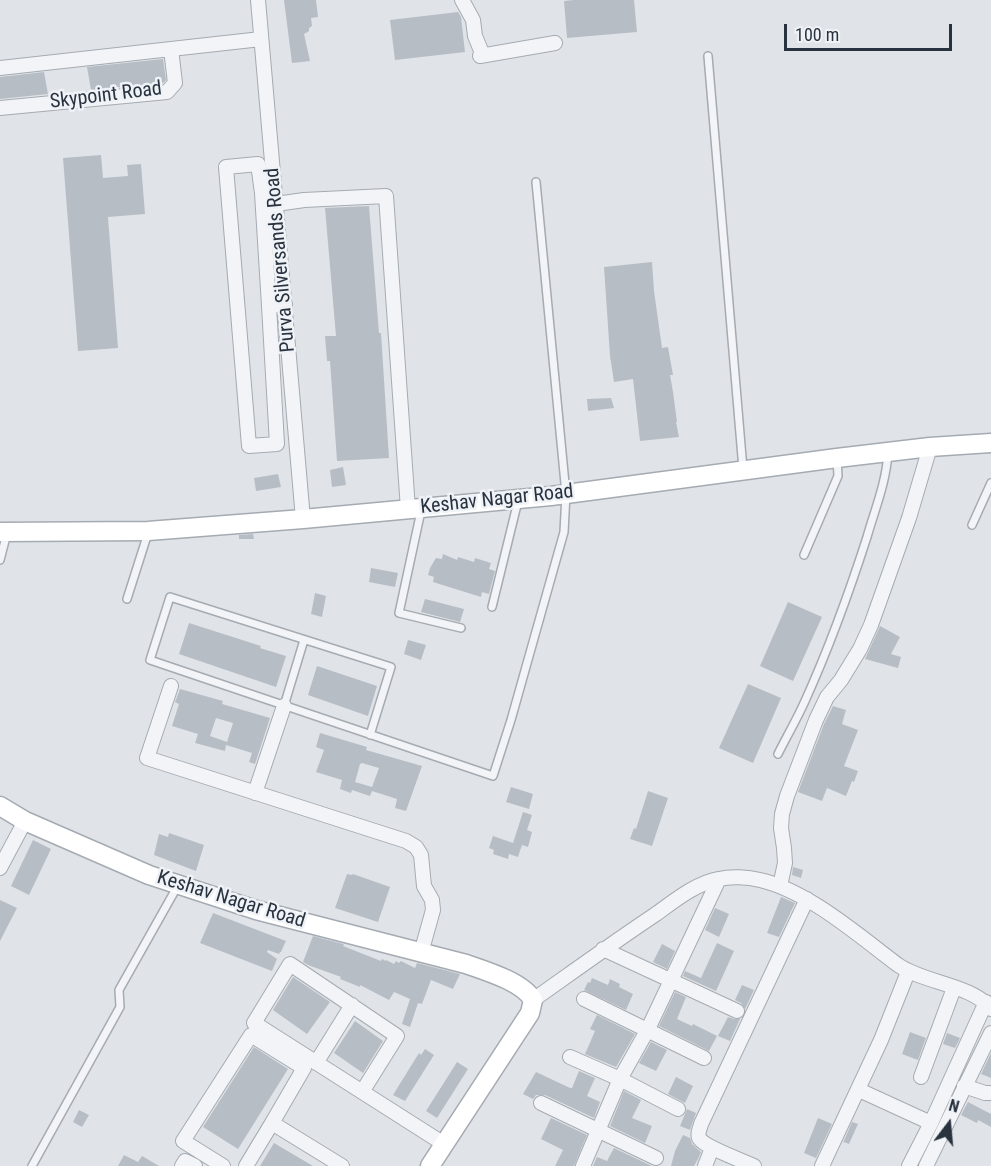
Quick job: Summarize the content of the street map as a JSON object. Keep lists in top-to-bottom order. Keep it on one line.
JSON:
{"streets":{"street":["Skypoint Road","Purva Silversands Road","Keshav Nagar Road"]},"crossings":[["Skypoint Road","Purva Silversands Road"],["Purva Silversands Road","Keshav Nagar Road"]],"scale_bar":"100 m","north":"top"}
